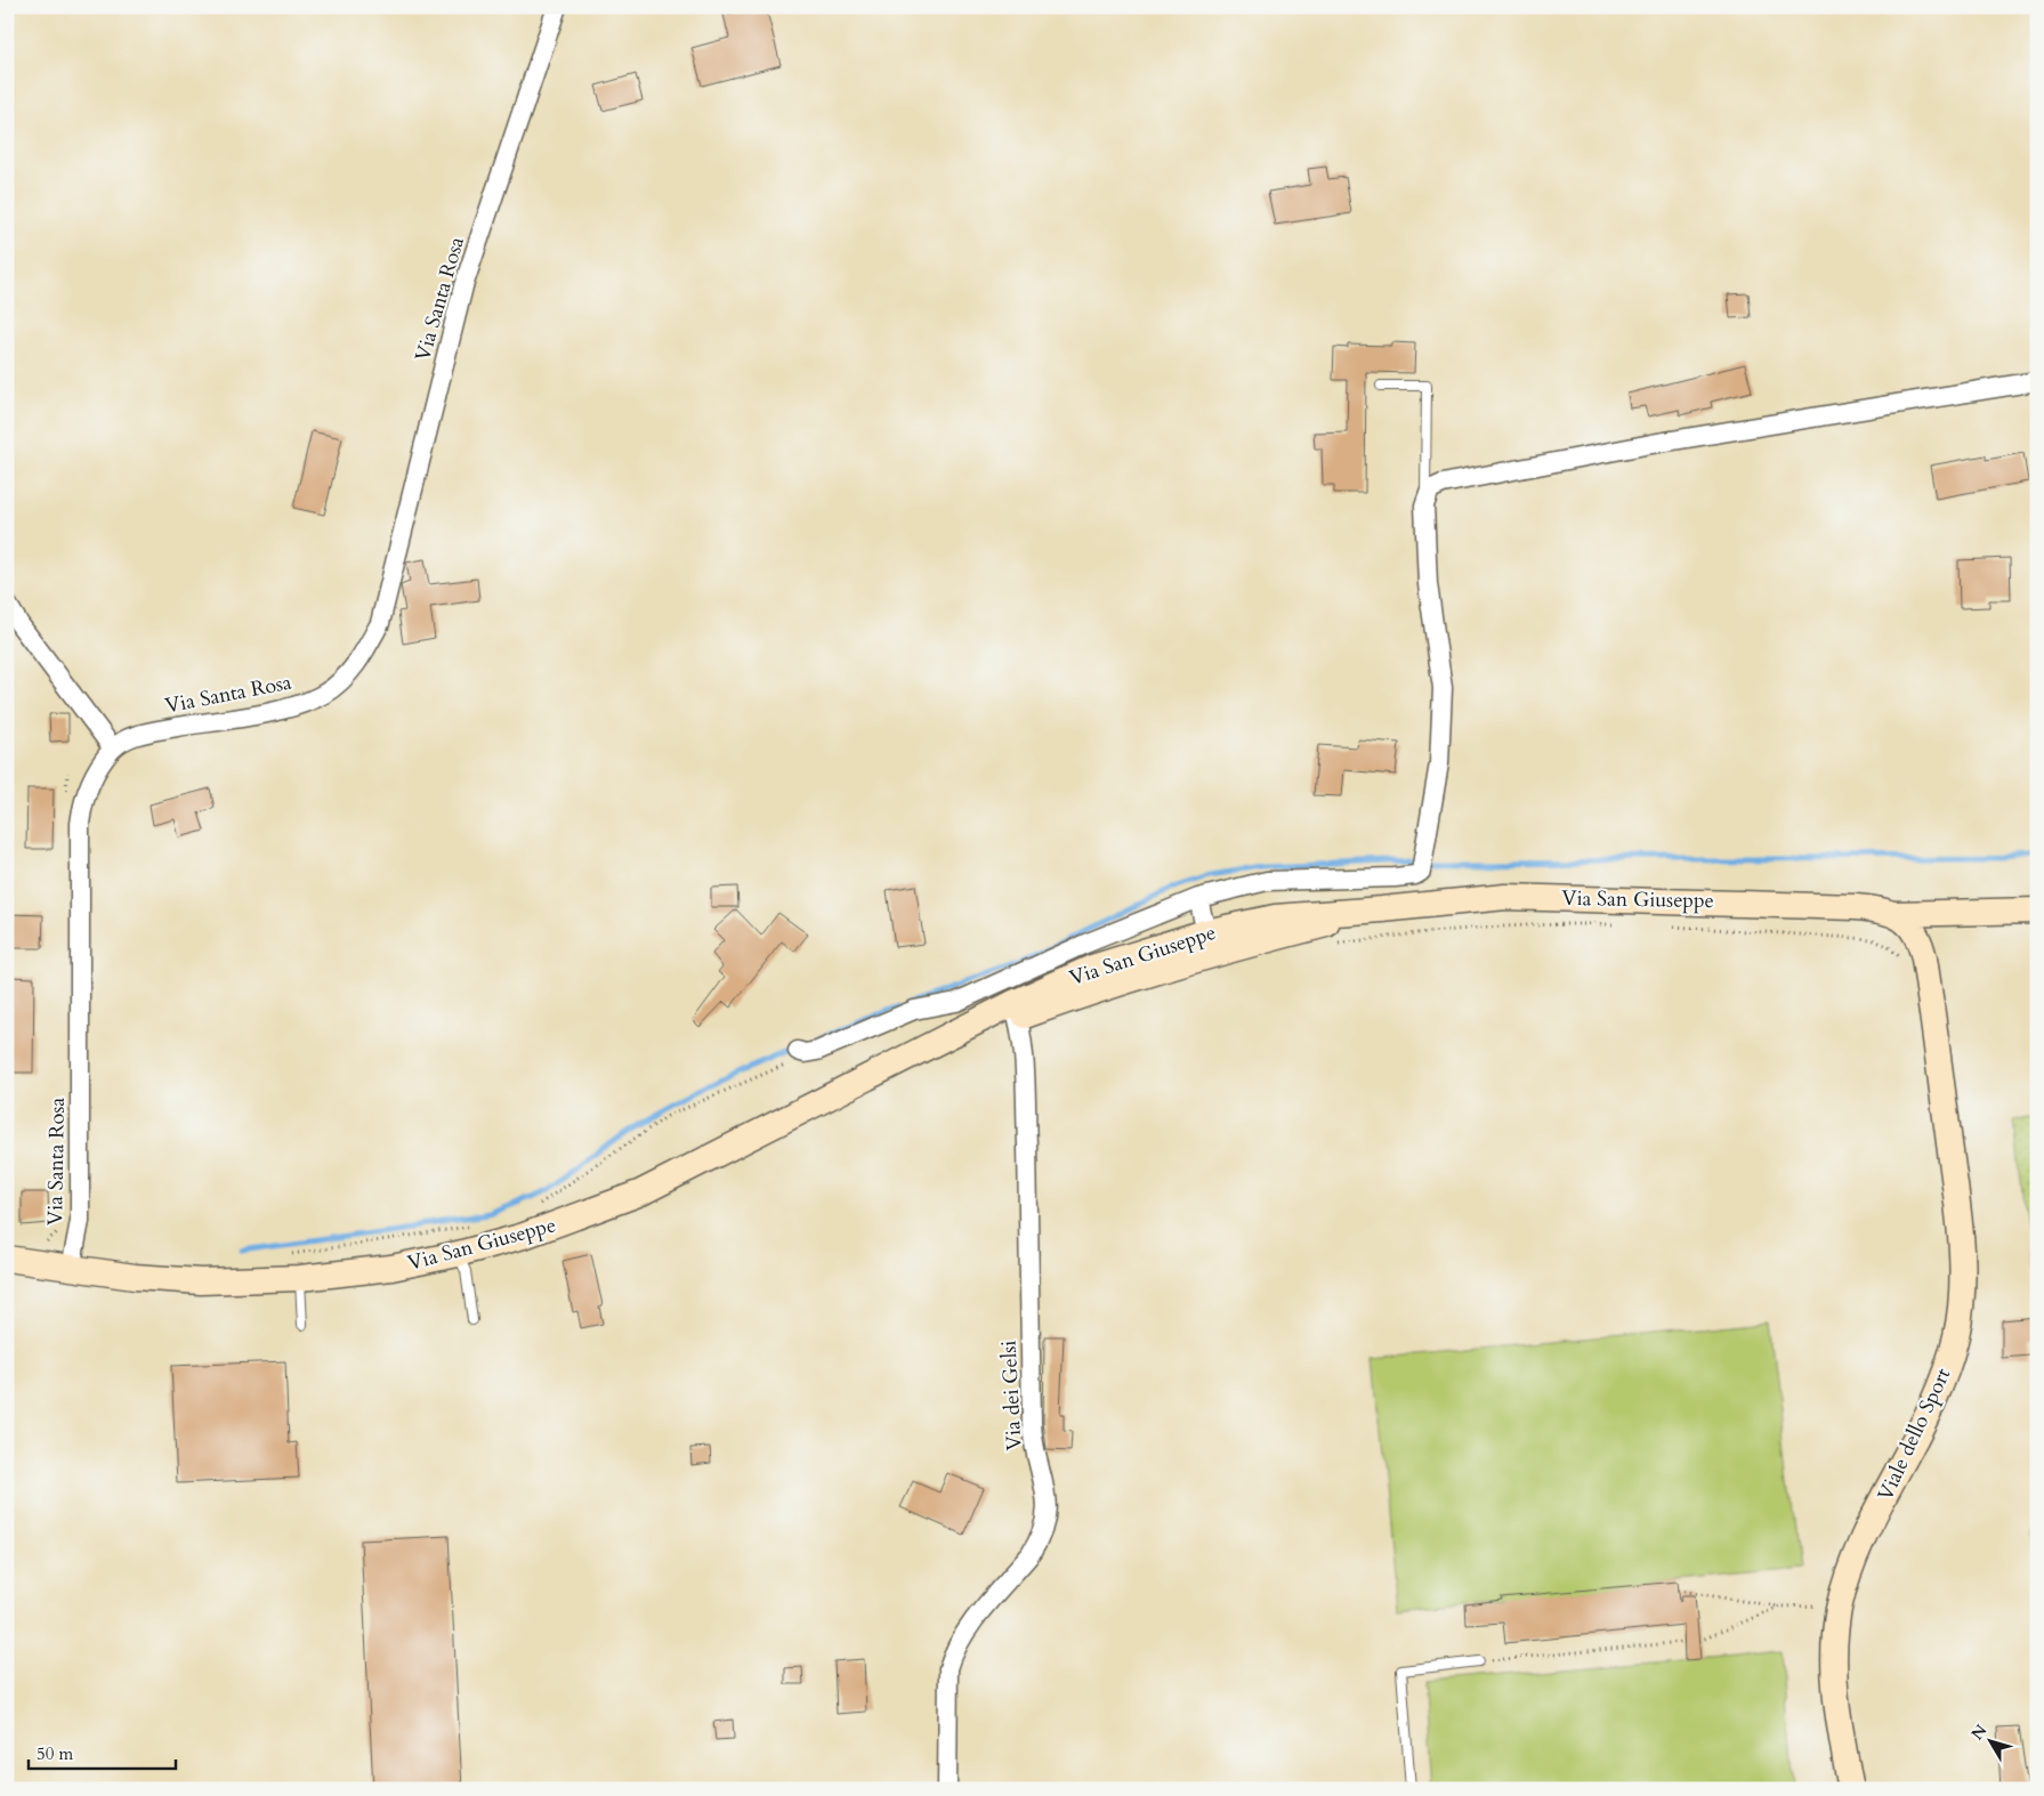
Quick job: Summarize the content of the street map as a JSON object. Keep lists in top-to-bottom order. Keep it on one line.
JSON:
{"streets":{"street":["Via Santa Rosa","Via San Giuseppe","Via dei Gelsi","Viale dello Sport"]},"crossings":[["Via Santa Rosa","Via San Giuseppe"],["Via San Giuseppe","Via dei Gelsi"],["Via San Giuseppe","Viale dello Sport"]],"scale_bar":"50 m","north":"top left"}
